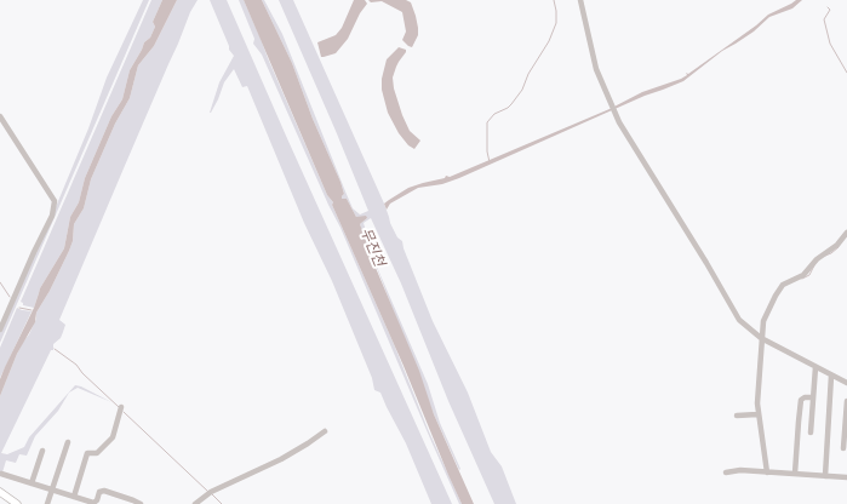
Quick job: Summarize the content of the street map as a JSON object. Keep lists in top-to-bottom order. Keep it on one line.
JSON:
{"water":["무진천"]}
